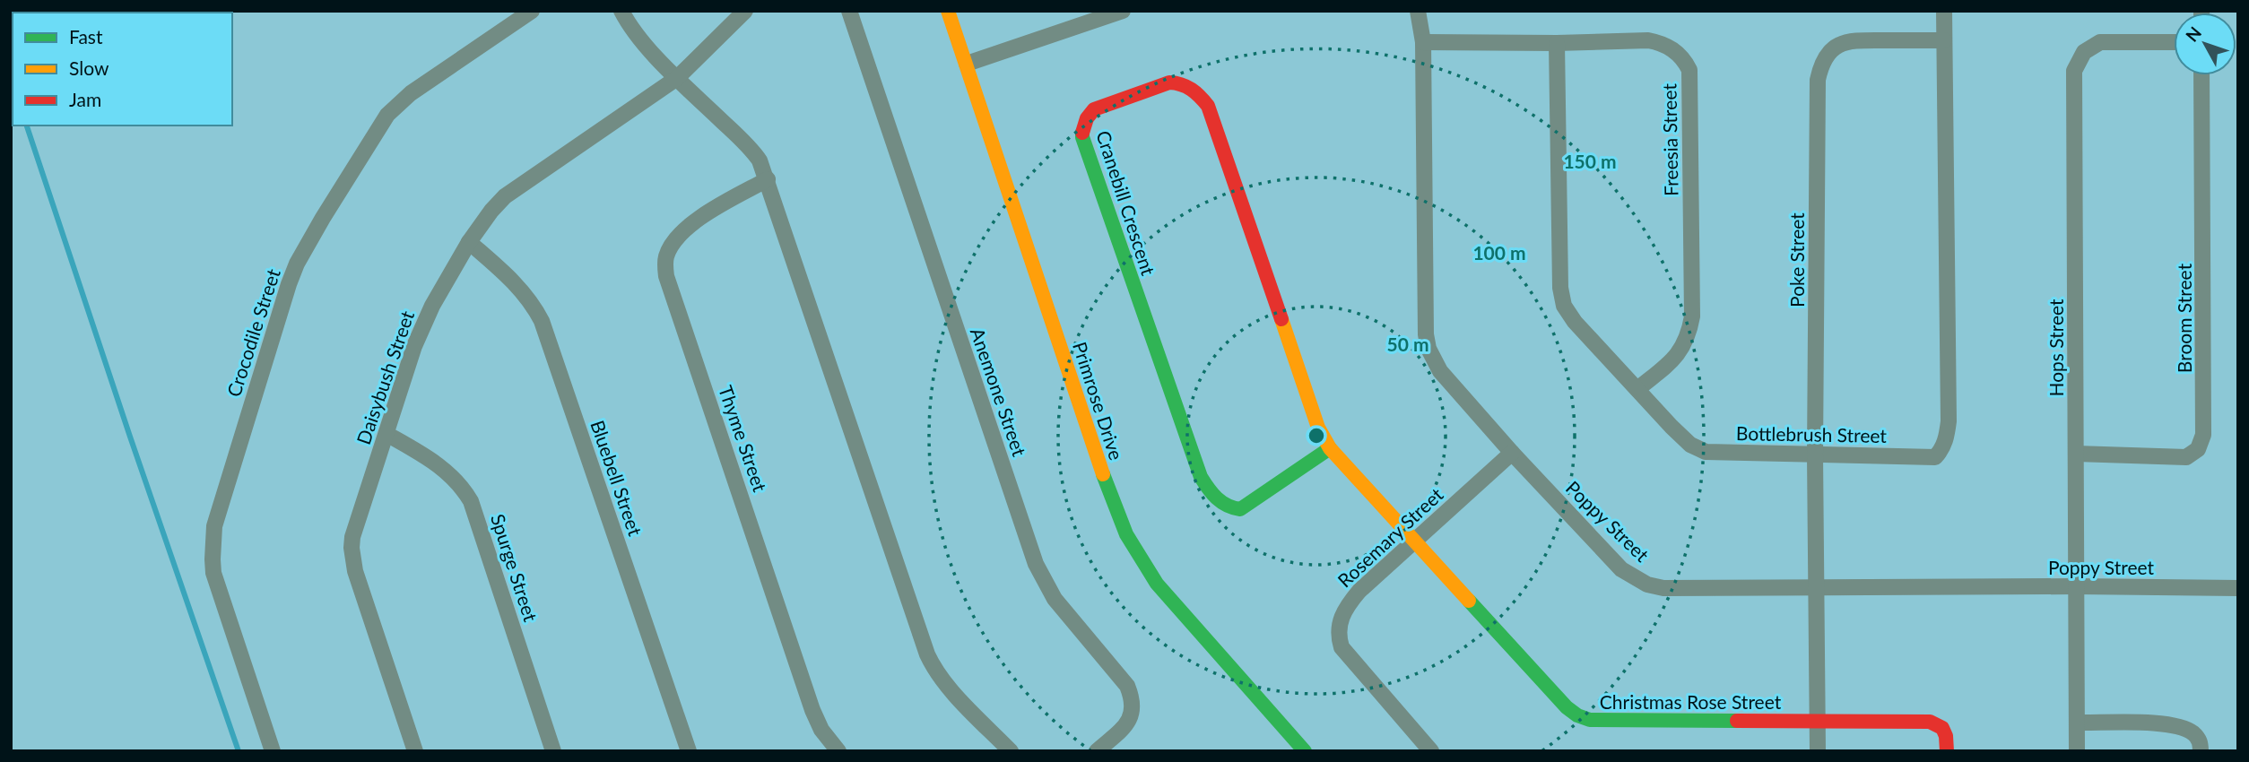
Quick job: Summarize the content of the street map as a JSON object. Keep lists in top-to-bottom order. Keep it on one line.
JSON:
{"streets":{"street":["Freesia Street","Cranebill Crescent","Poke Street","Broom Street","Crocodile Street","Hops Street","Daisybush Street","Anemone Street","Primrose Drive","Bottlebrush Street","Thyme Street","Bluebell Street","Poppy Street","Rosemary Street","Spurge Street","Christmas Rose Street"]},"crossings":[["Freesia Street","Bottlebrush Street"],["Freesia Street","Poppy Street"],["Cranebill Crescent","Rosemary Street"],["Cranebill Crescent","Christmas Rose Street"],["Poke Street","Bottlebrush Street"],["Poke Street","Poppy Street"],["Poke Street","Christmas Rose Street"],["Broom Street","Hops Street"],["Hops Street","Poppy Street"],["Daisybush Street","Bluebell Street"],["Daisybush Street","Spurge Street"],["Poppy Street","Rosemary Street"],["Rosemary Street","Christmas Rose Street"]],"legend":["Fast","Slow","Jam"],"north":"top left","rings":["150 m","100 m","50 m"]}
